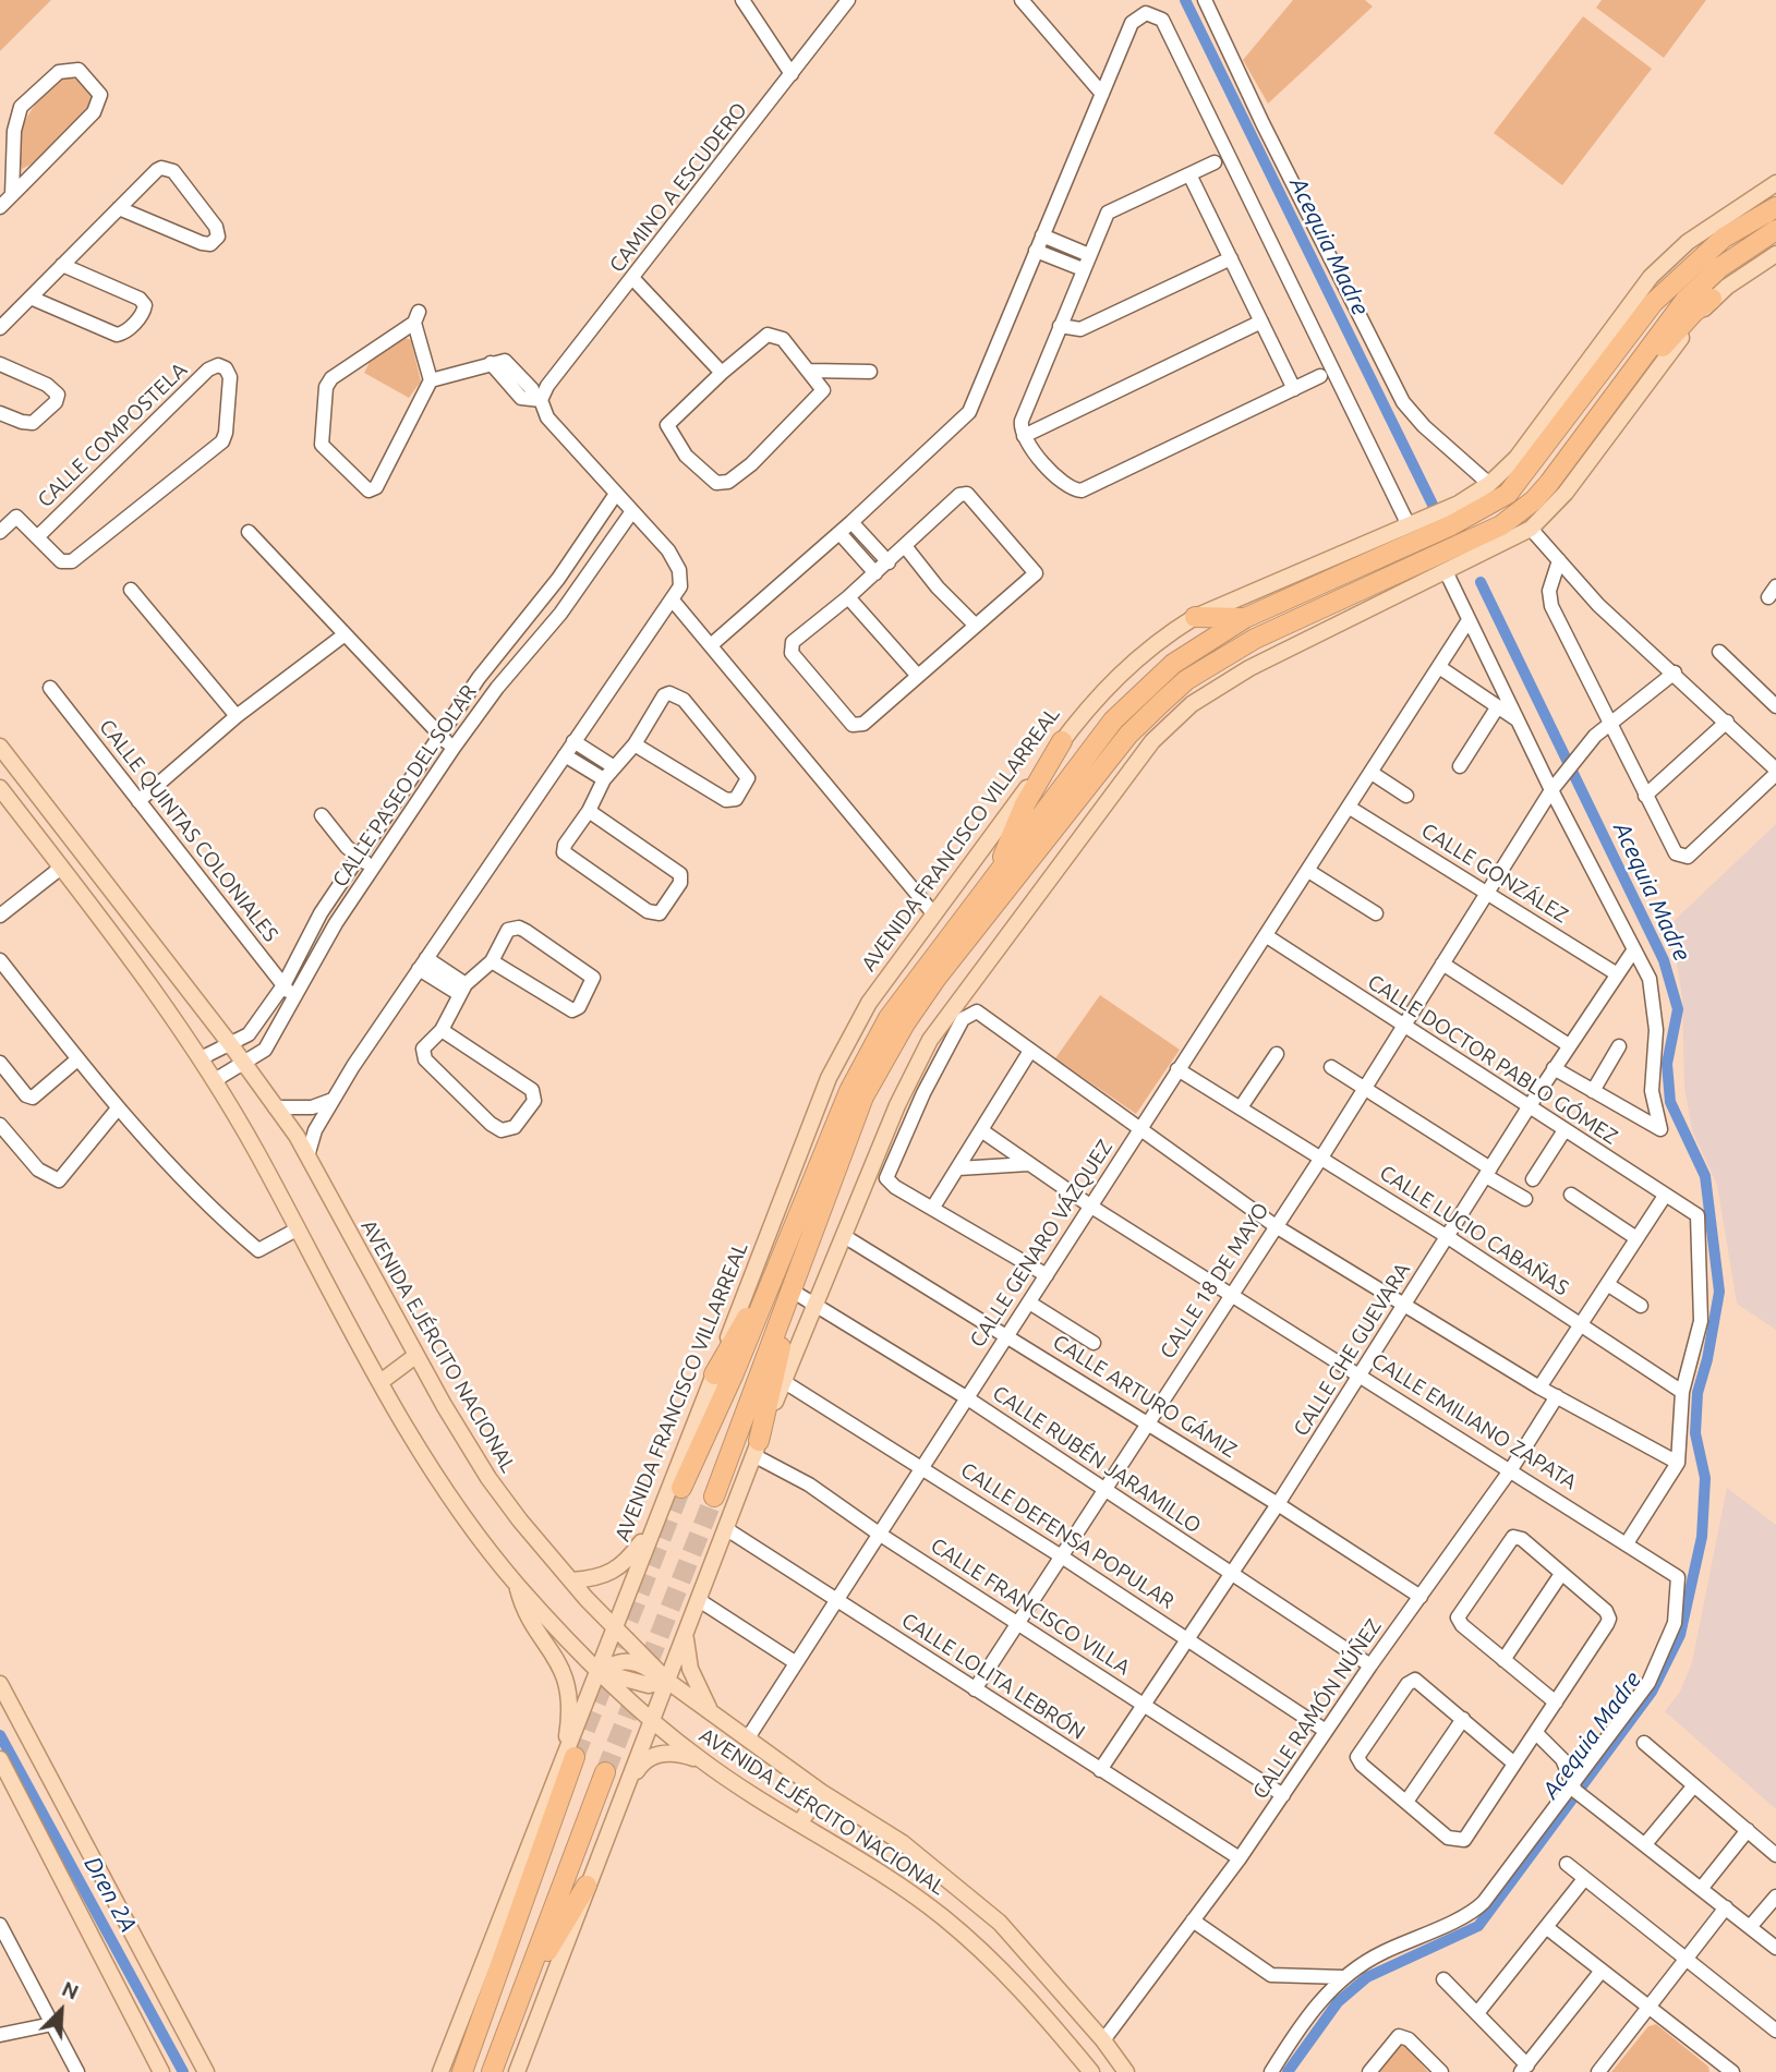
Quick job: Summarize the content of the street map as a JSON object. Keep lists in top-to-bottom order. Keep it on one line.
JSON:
{"streets":{"highway":["AVENIDA FRANCISCO VILLARREAL"],"main road":["AVENIDA EJÉRCITO NACIONAL"],"street":["CAMINO A ESCUDERO","CALLE COMPOSTELA","CALLE PASEO DEL SOLAR","CALLE QUINTAS COLONIALES","CALLE GONZÁLEZ","CALLE DOCTOR PABLO GÓMEZ","CALLE LUCIO CABAÑAS","CALLE GENARO VÁZQUEZ","CALLE 18 DE MAYO","CALLE CHE GUEVARA","CALLE ARTURO GÁMIZ","CALLE EMILIANO ZAPATA","CALLE RUBÉN JARAMILLO","CALLE DEFENSA POPULAR","CALLE FRANCISCO VILLA","CALLE LOLITA LEBRÓN","CALLE RAMÓN NÚÑEZ"]},"crossings":[["CALLE PASEO DEL SOLAR","CALLE QUINTAS COLONIALES"],["CALLE PASEO DEL SOLAR","AVENIDA EJÉRCITO NACIONAL"],["AVENIDA FRANCISCO VILLARREAL","AVENIDA EJÉRCITO NACIONAL"],["CALLE GONZÁLEZ","CALLE GENARO VÁZQUEZ"],["CALLE GONZÁLEZ","CALLE 18 DE MAYO"],["CALLE GONZÁLEZ","CALLE CHE GUEVARA"],["CALLE DOCTOR PABLO GÓMEZ","CALLE LUCIO CABAÑAS"],["CALLE DOCTOR PABLO GÓMEZ","CALLE GENARO VÁZQUEZ"],["CALLE DOCTOR PABLO GÓMEZ","CALLE 18 DE MAYO"],["CALLE DOCTOR PABLO GÓMEZ","CALLE CHE GUEVARA"],["CALLE LUCIO CABAÑAS","CALLE GENARO VÁZQUEZ"],["CALLE LUCIO CABAÑAS","CALLE 18 DE MAYO"],["CALLE LUCIO CABAÑAS","CALLE CHE GUEVARA"],["CALLE GENARO VÁZQUEZ","AVENIDA EJÉRCITO NACIONAL"],["CALLE GENARO VÁZQUEZ","CALLE ARTURO GÁMIZ"],["CALLE GENARO VÁZQUEZ","CALLE EMILIANO ZAPATA"],["CALLE GENARO VÁZQUEZ","CALLE RUBÉN JARAMILLO"],["CALLE GENARO VÁZQUEZ","CALLE DEFENSA POPULAR"],["CALLE GENARO VÁZQUEZ","CALLE FRANCISCO VILLA"],["CALLE GENARO VÁZQUEZ","CALLE LOLITA LEBRÓN"],["CALLE 18 DE MAYO","CALLE ARTURO GÁMIZ"],["CALLE 18 DE MAYO","CALLE EMILIANO ZAPATA"],["CALLE 18 DE MAYO","CALLE RUBÉN JARAMILLO"],["CALLE 18 DE MAYO","CALLE DEFENSA POPULAR"],["CALLE 18 DE MAYO","CALLE FRANCISCO VILLA"],["CALLE 18 DE MAYO","CALLE LOLITA LEBRÓN"],["AVENIDA EJÉRCITO NACIONAL","CALLE RAMÓN NÚÑEZ"],["CALLE CHE GUEVARA","CALLE ARTURO GÁMIZ"],["CALLE CHE GUEVARA","CALLE EMILIANO ZAPATA"],["CALLE CHE GUEVARA","CALLE RUBÉN JARAMILLO"],["CALLE CHE GUEVARA","CALLE DEFENSA POPULAR"],["CALLE CHE GUEVARA","CALLE FRANCISCO VILLA"],["CALLE CHE GUEVARA","CALLE LOLITA LEBRÓN"],["CALLE ARTURO GÁMIZ","CALLE RAMÓN NÚÑEZ"],["CALLE EMILIANO ZAPATA","CALLE RAMÓN NÚÑEZ"],["CALLE RUBÉN JARAMILLO","CALLE RAMÓN NÚÑEZ"],["CALLE DEFENSA POPULAR","CALLE RAMÓN NÚÑEZ"],["CALLE FRANCISCO VILLA","CALLE RAMÓN NÚÑEZ"],["CALLE LOLITA LEBRÓN","CALLE RAMÓN NÚÑEZ"]],"water":["Acequia Madre","Dren 2A"],"north":"top right"}
